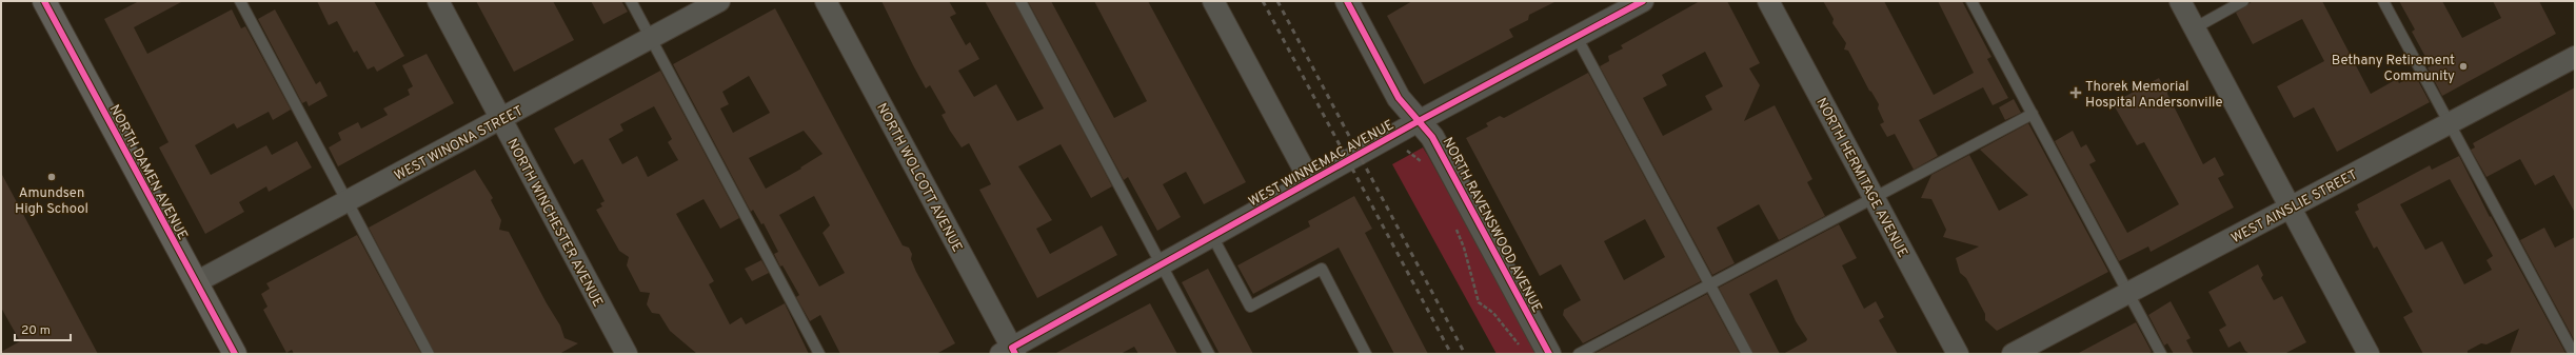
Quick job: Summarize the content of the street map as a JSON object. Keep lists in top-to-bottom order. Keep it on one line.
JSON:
{"streets":{"main road":["NORTH DAMEN AVENUE"],"street":["WEST WINONA STREET","WEST WINNEMAC AVENUE","NORTH WOLCOTT AVENUE","NORTH HERMITAGE AVENUE","WEST AINSLIE STREET","NORTH WINCHESTER AVENUE","NORTH RAVENSWOOD AVENUE"]},"crossings":[["WEST WINONA STREET","NORTH DAMEN AVENUE"],["WEST WINONA STREET","NORTH WINCHESTER AVENUE"],["WEST WINNEMAC AVENUE","NORTH WOLCOTT AVENUE"],["WEST WINNEMAC AVENUE","NORTH RAVENSWOOD AVENUE"]],"places":{"other":["Bethany Retirement Community","Amundsen High School"],"health":["Thorek Memorial Hospital Andersonville"]},"scale_bar":"20 m"}
